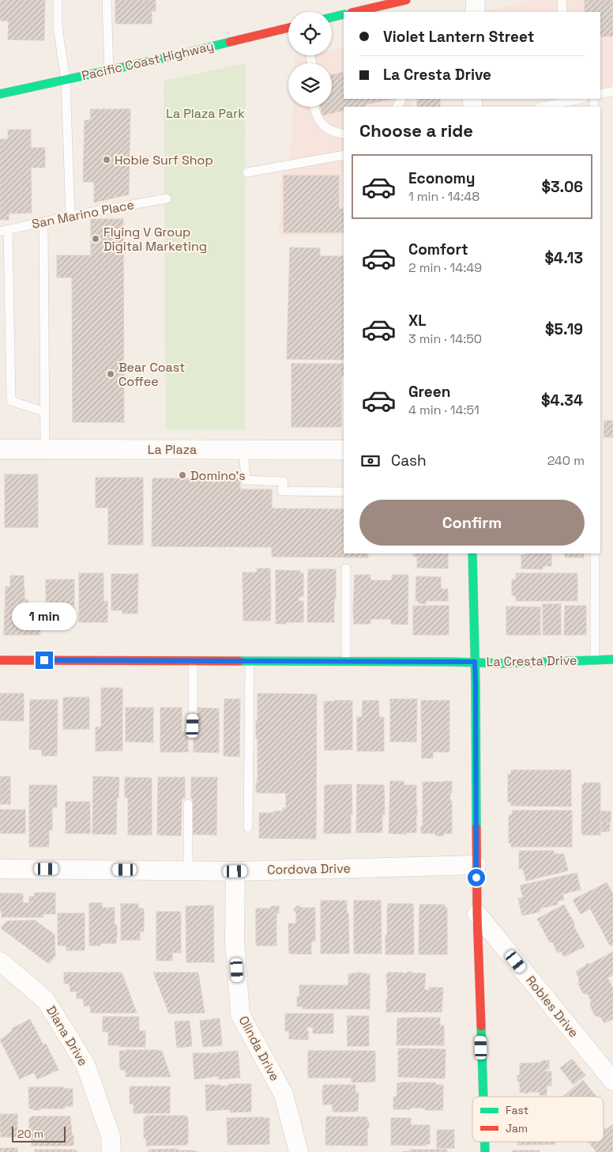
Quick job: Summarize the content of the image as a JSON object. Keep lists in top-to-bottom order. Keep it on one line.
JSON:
{"streets":{"main road":["Pacific Coast Highway","La Cresta Drive"],"street":["La Plaza","Cordova Drive","Robles Drive","Diana Drive","Olinda Drive"],"lane":["San Marino Place"]},"crossings":[["Cordova Drive","Olinda Drive"]],"parks":["La Plaza Park"],"places":["Hobie Surf Shop","Flying V Group Digital Marketing","Bear Coast Coffee","Domino's"],"legend":["Fast","Jam"],"scale_bar":"20 m","page":{"banner":["Violet Lantern Street","La Cresta Drive"],"heading":"Choose a ride","list":[{"name":"Economy","note":"1 min · 14:48","value":"$3.06"},{"name":"Comfort","note":"2 min · 14:49","value":"$4.13"},{"name":"XL","note":"3 min · 14:50","value":"$5.19"},{"name":"Green","note":"4 min · 14:51","value":"$4.34"}],"pay":["Cash","240 m"],"buttons":"Confirm","bubble":"1 min","scale":"20 m"}}
